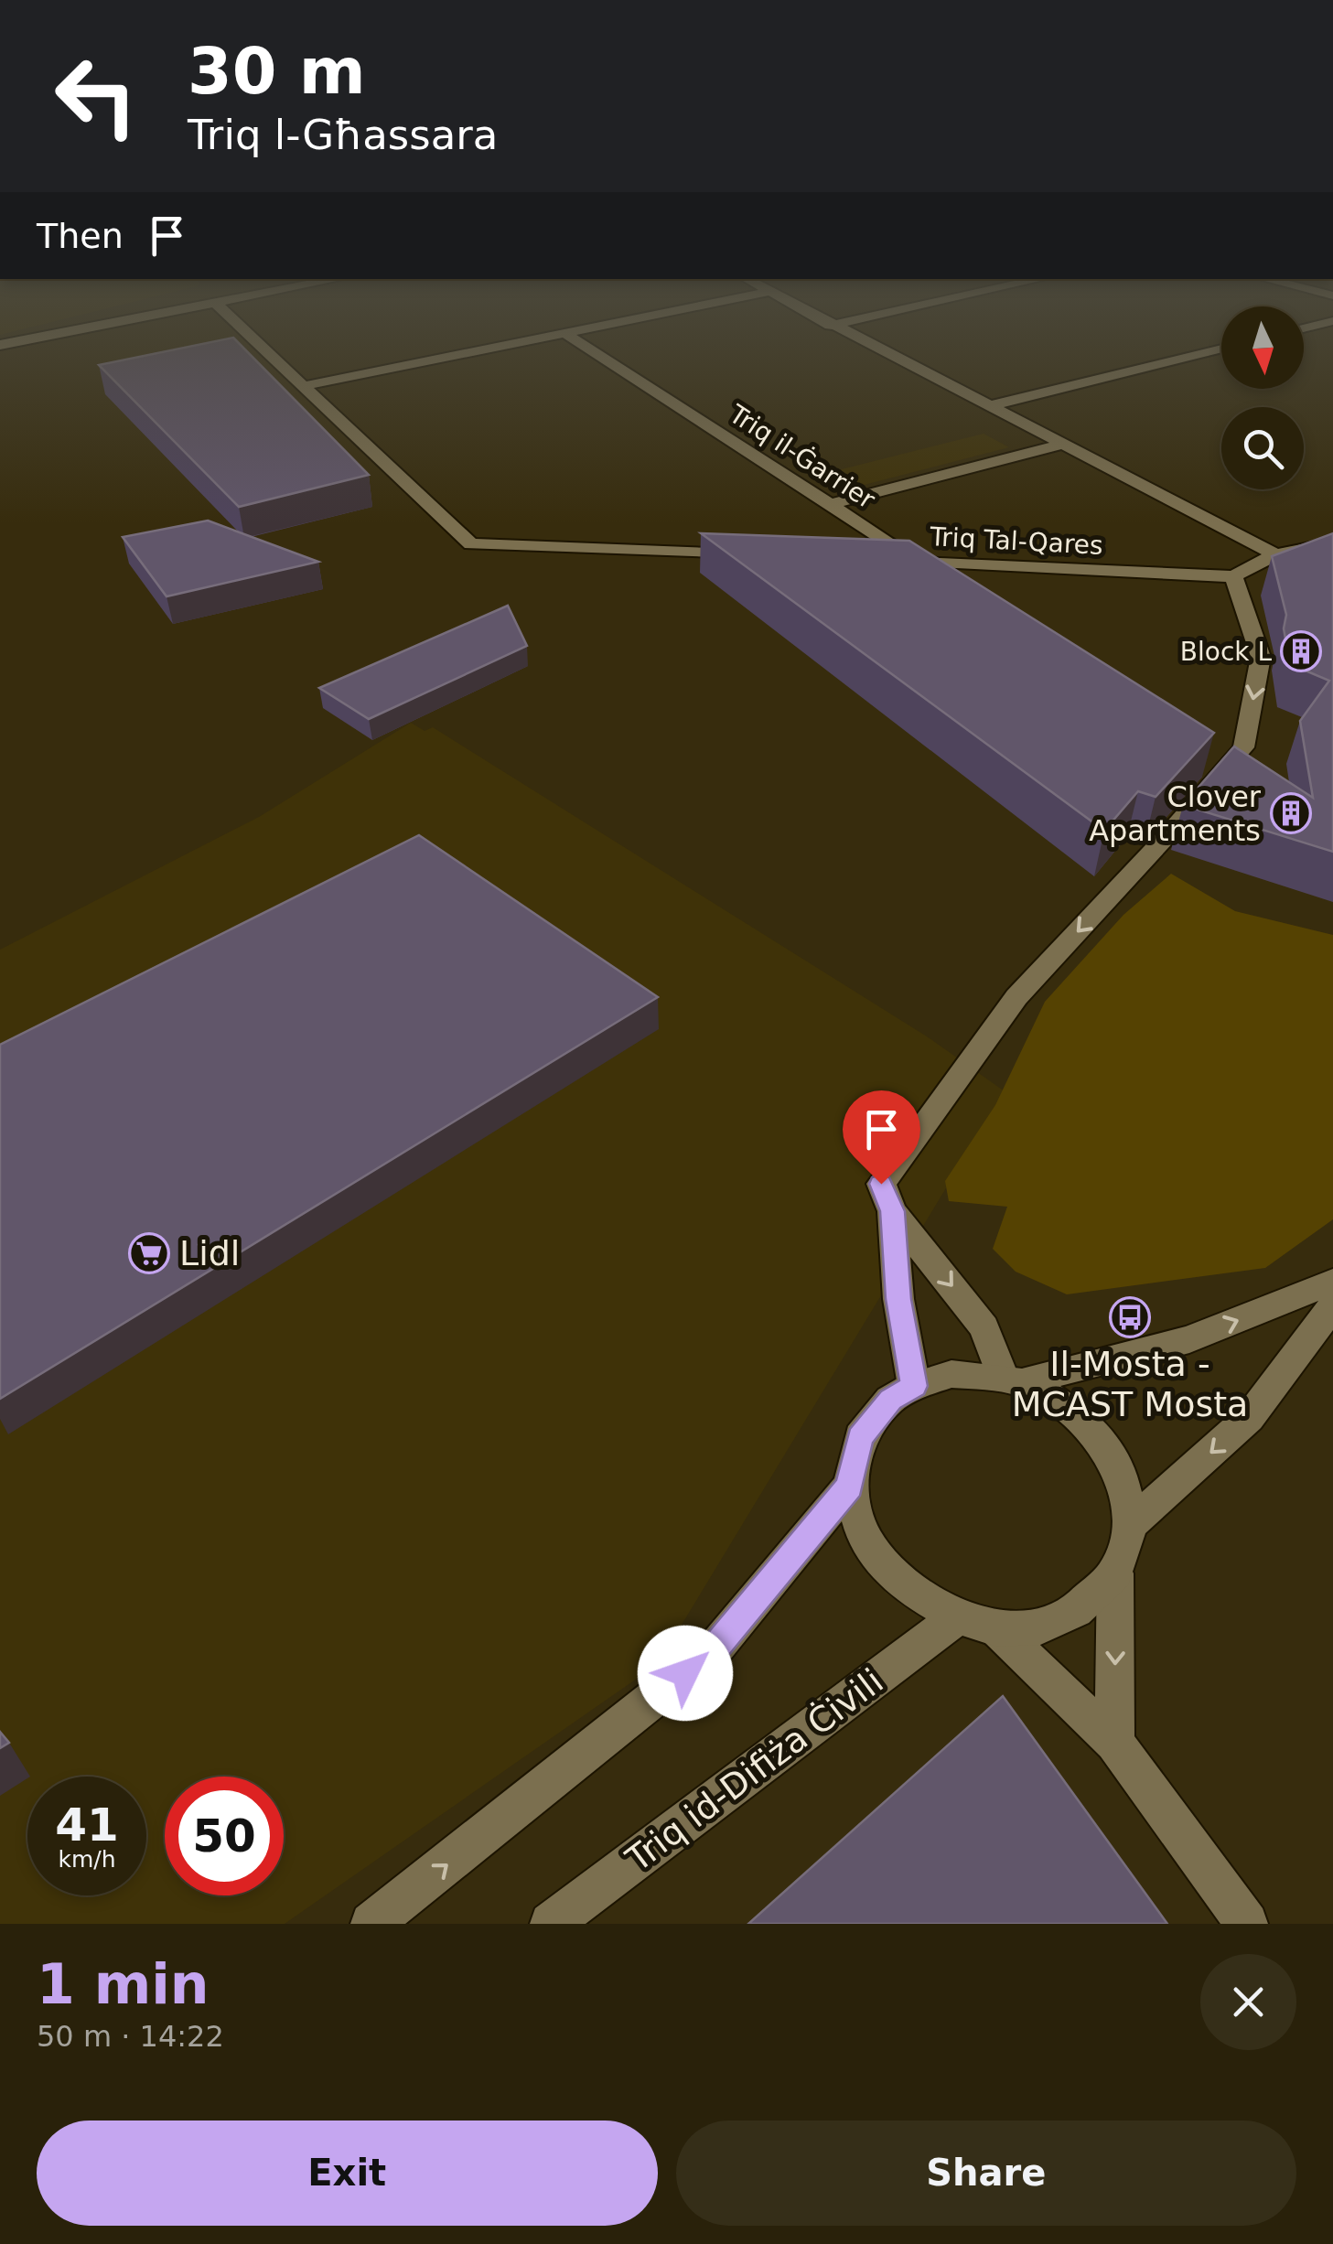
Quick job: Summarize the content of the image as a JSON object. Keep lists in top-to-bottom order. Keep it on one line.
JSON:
{"streets":{"street":["Triq il-Ġarrier","Triq Tal-Qares","Triq id-Difiża Ċivili"]},"crossings":[["Triq il-Ġarrier","Triq Tal-Qares"]],"places":{"building":["Block L","Clover Apartments"],"supermarket":["Lidl"],"bus stop":["Il-Mosta - MCAST Mosta"]},"north":"bottom","page":{"turn":["30 m","Triq l-Għassara"],"then":"Then","speed":"41 km/h","limit":"50","heading":["1 min","50 m · 14:22"],"buttons":["Exit","Share"]}}
